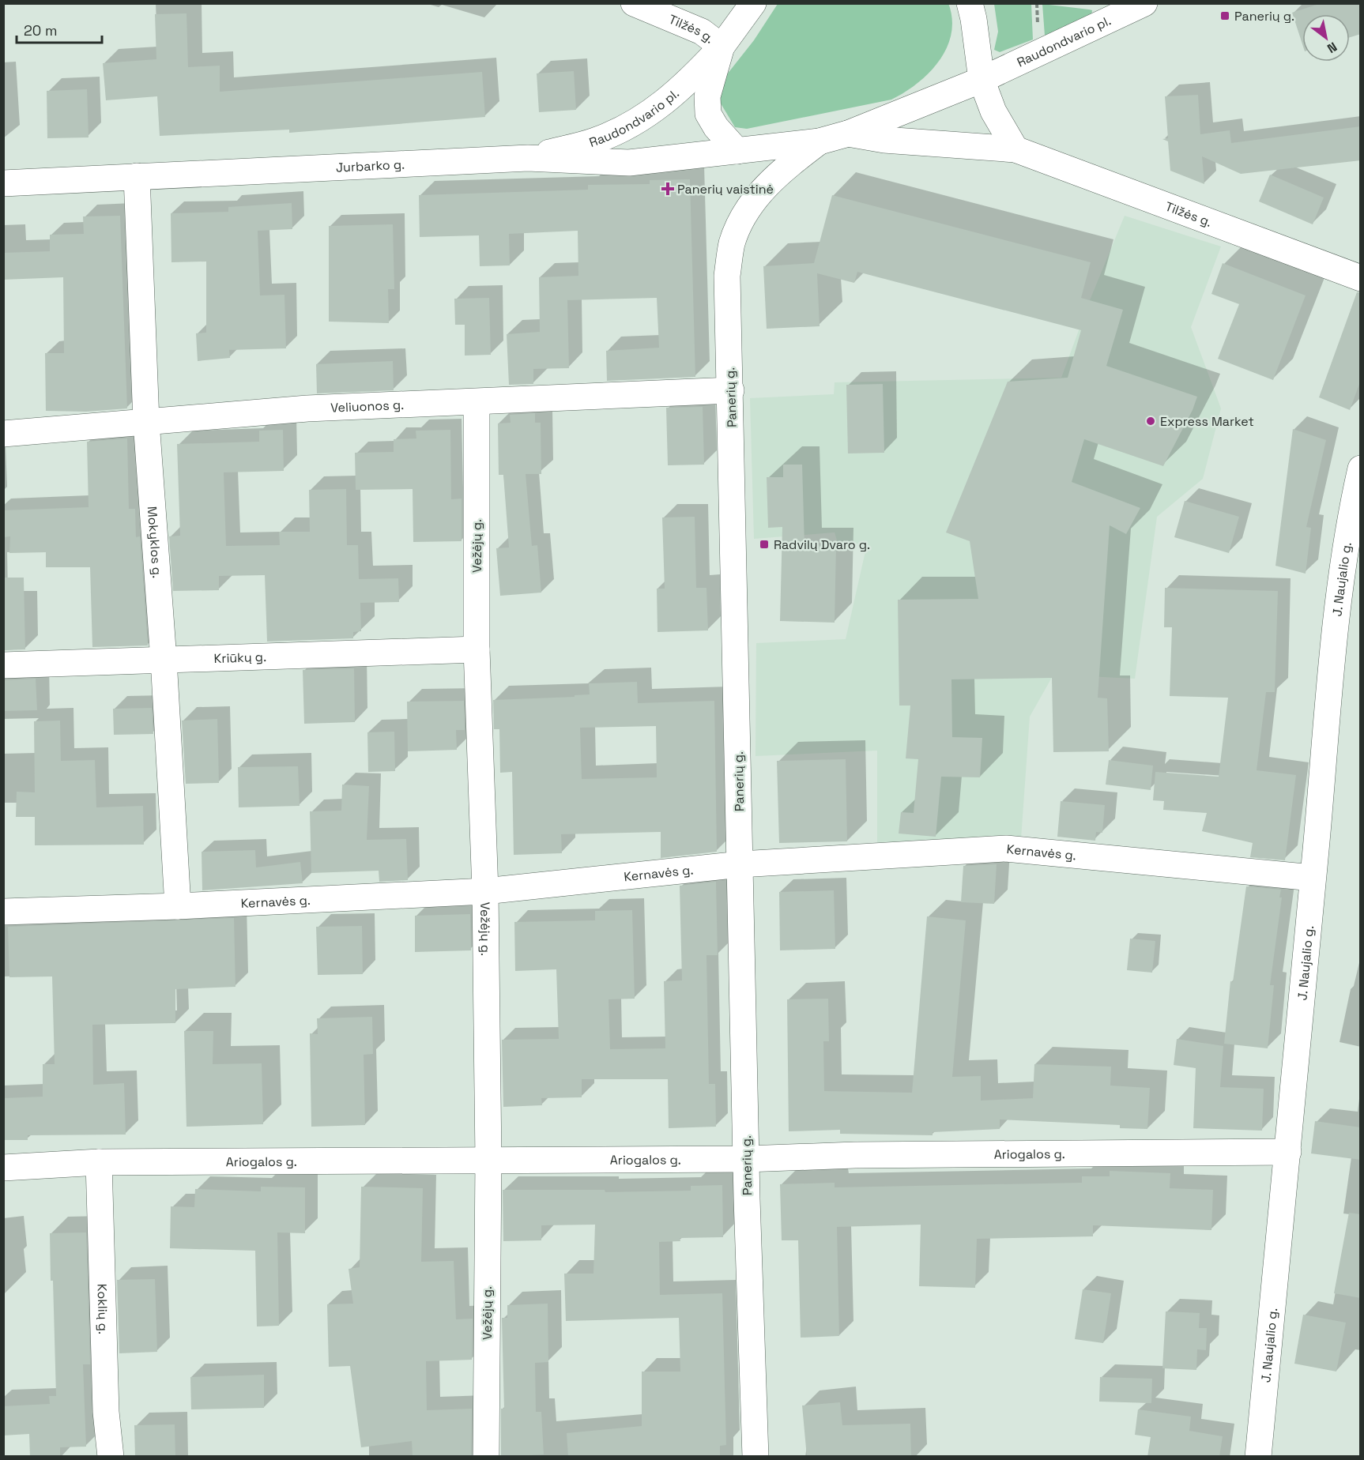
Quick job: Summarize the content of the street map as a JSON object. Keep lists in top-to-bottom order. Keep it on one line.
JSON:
{"streets":{"street":["Tilžės g.","Raudondvario pl.","Jurbarko g.","Panerių g.","Veliuonos g.","Mokyklos g.","Vežėjų g.","J. Naujalio g.","Kriūkų g.","Kernavės g.","Ariogalos g.","Koklių g."]},"crossings":[["Tilžės g.","Raudondvario pl."],["Raudondvario pl.","Jurbarko g."],["Raudondvario pl.","Panerių g."],["Jurbarko g.","Panerių g."],["Jurbarko g.","Mokyklos g."],["Panerių g.","Veliuonos g."],["Panerių g.","Kernavės g."],["Panerių g.","Ariogalos g."],["Veliuonos g.","Mokyklos g."],["Veliuonos g.","Vežėjų g."],["Mokyklos g.","Kriūkų g."],["Mokyklos g.","Kernavės g."],["Vežėjų g.","Kriūkų g."],["Vežėjų g.","Kernavės g."],["Vežėjų g.","Ariogalos g."],["J. Naujalio g.","Kernavės g."],["J. Naujalio g.","Ariogalos g."],["Ariogalos g.","Koklių g."]],"places":{"transit":["Panerių g.","Radvilų Dvaro g."],"health":["Panerių vaistinė"],"other":["Express Market"]},"scale_bar":"20 m","north":"bottom right"}
